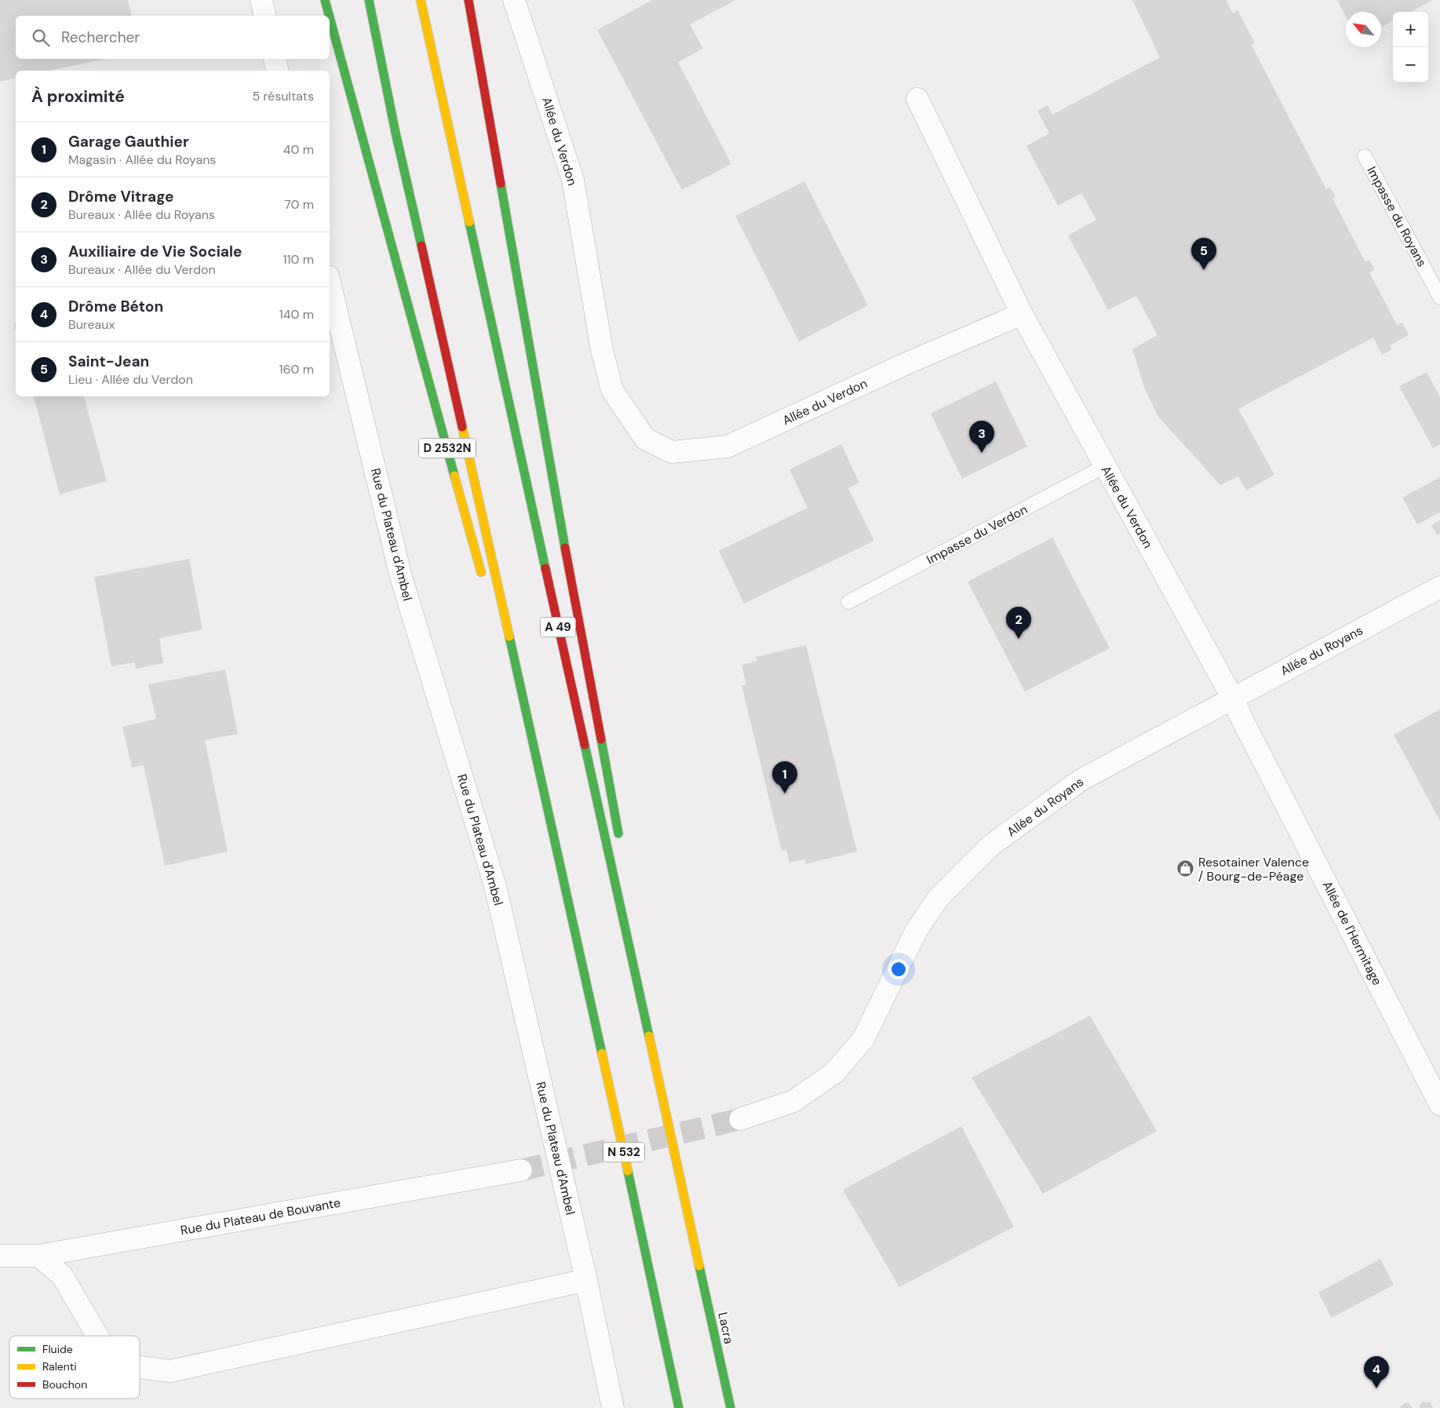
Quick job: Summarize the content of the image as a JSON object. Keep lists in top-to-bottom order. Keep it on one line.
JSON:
{"streets":{"highway":["D 2532N","A 49","N 532","Lacra"],"street":["Allée du Verdon","Rue du Plateau d'Ambel","Allée du Royans","Allée de l'Hermitage","Rue du Plateau de Bouvante"],"lane":["Impasse du Royans","Impasse du Verdon"]},"crossings":[["Allée du Verdon","Impasse du Verdon"],["Allée du Verdon","Allée du Royans"],["Allée du Verdon","Allée de l'Hermitage"],["A 49","Lacra"],["Allée du Royans","Allée de l'Hermitage"]],"places":{"shop":["Resotainer Valence / Bourg-de-Péage"]},"legend":["Fluide","Ralenti","Bouchon"],"north":"top left","page":{"map_buttons":["+","−"],"search":"Rechercher","heading":["À proximité","5 résultats"],"list":[{"mark":"1","name":"Garage Gauthier","note":"Magasin · Allée du Royans","value":"40 m"},{"mark":"2","name":"Drôme Vitrage","note":"Bureaux · Allée du Royans","value":"70 m"},{"mark":"3","name":"Auxiliaire de Vie Sociale","note":"Bureaux · Allée du Verdon","value":"110 m"},{"mark":"4","name":"Drôme Béton","note":"Bureaux","value":"140 m"},{"mark":"5","name":"Saint-Jean","note":"Lieu · Allée du Verdon","value":"160 m"}],"pins":["5","3","2","1","4"]}}
